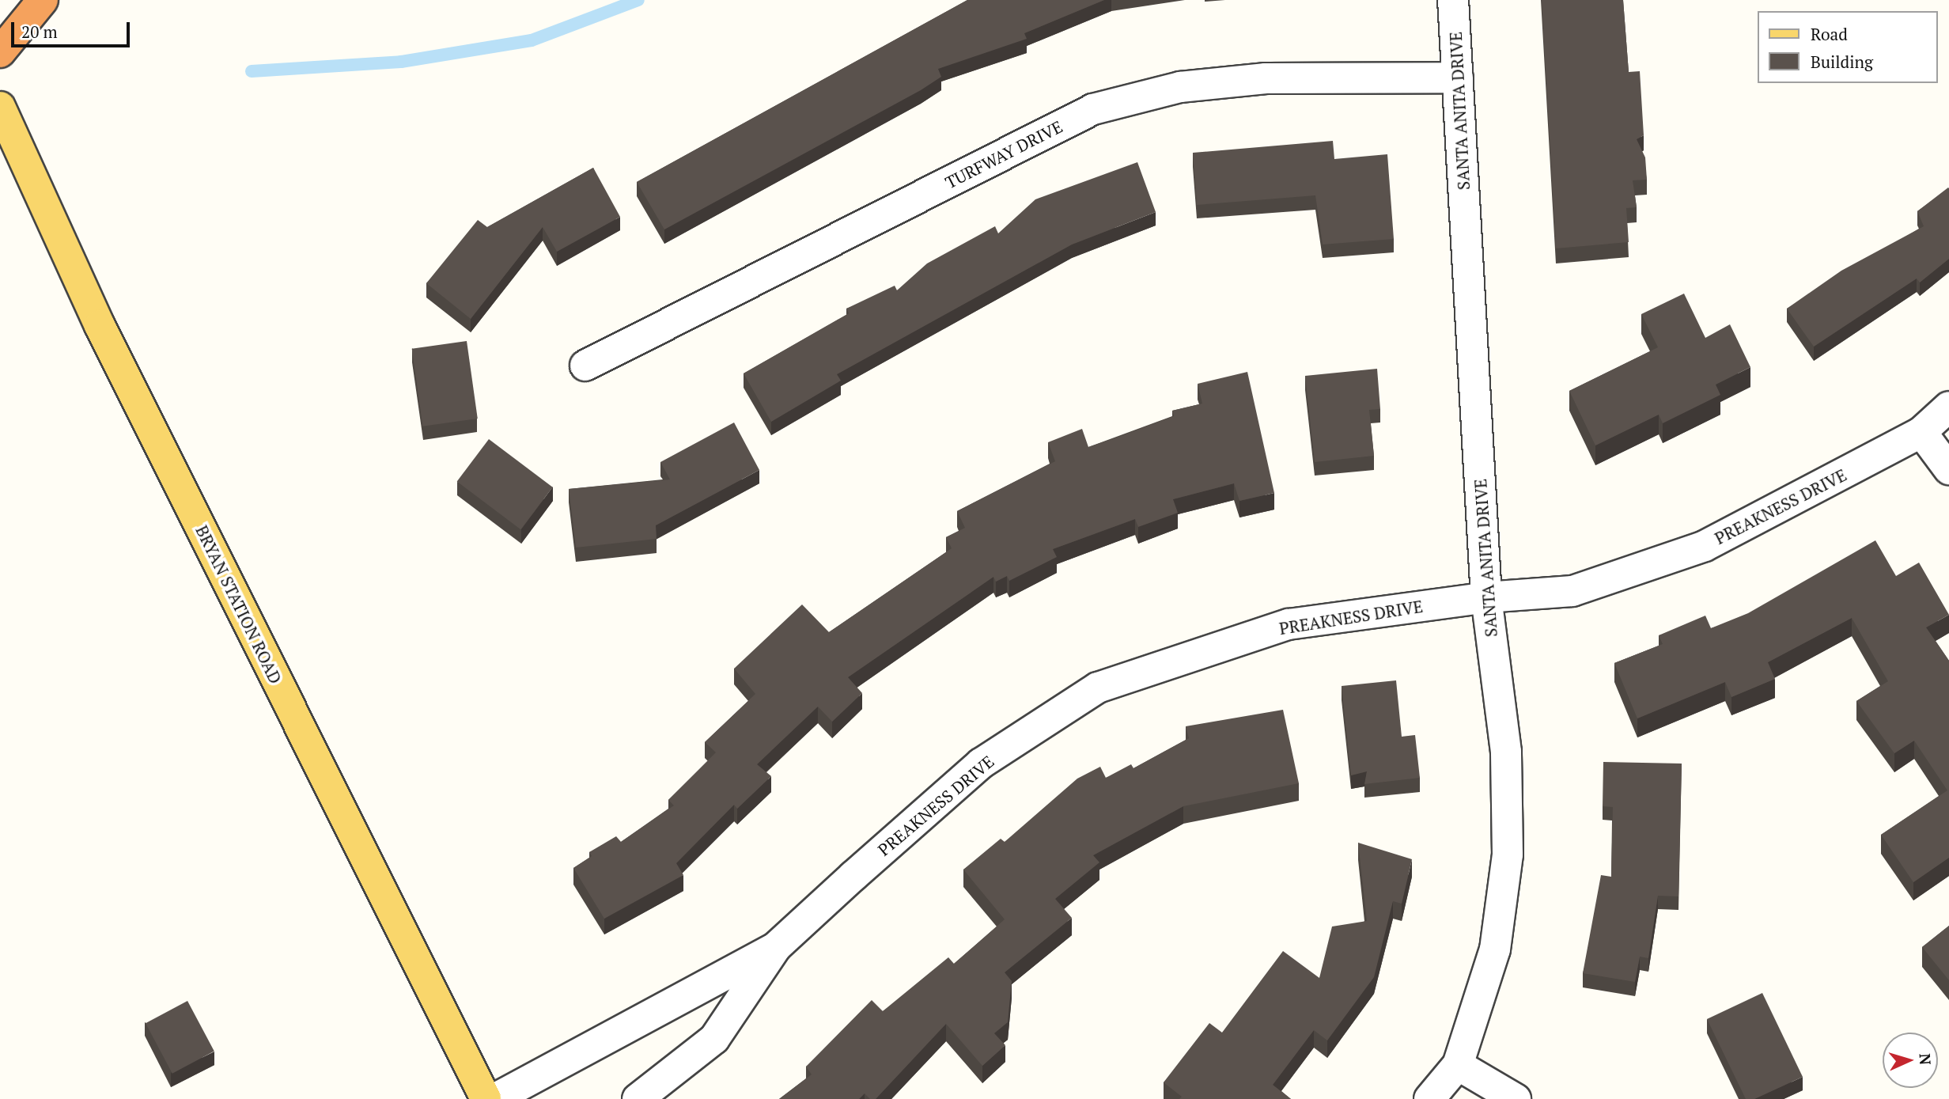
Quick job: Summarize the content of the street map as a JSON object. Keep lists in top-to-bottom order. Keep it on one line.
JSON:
{"streets":{"main road":["BRYAN STATION ROAD"],"street":["SANTA ANITA DRIVE","TURFWAY DRIVE","PREAKNESS DRIVE"]},"crossings":[["SANTA ANITA DRIVE","TURFWAY DRIVE"],["SANTA ANITA DRIVE","PREAKNESS DRIVE"]],"legend":["Road","Building"],"scale_bar":"20 m","north":"right"}
